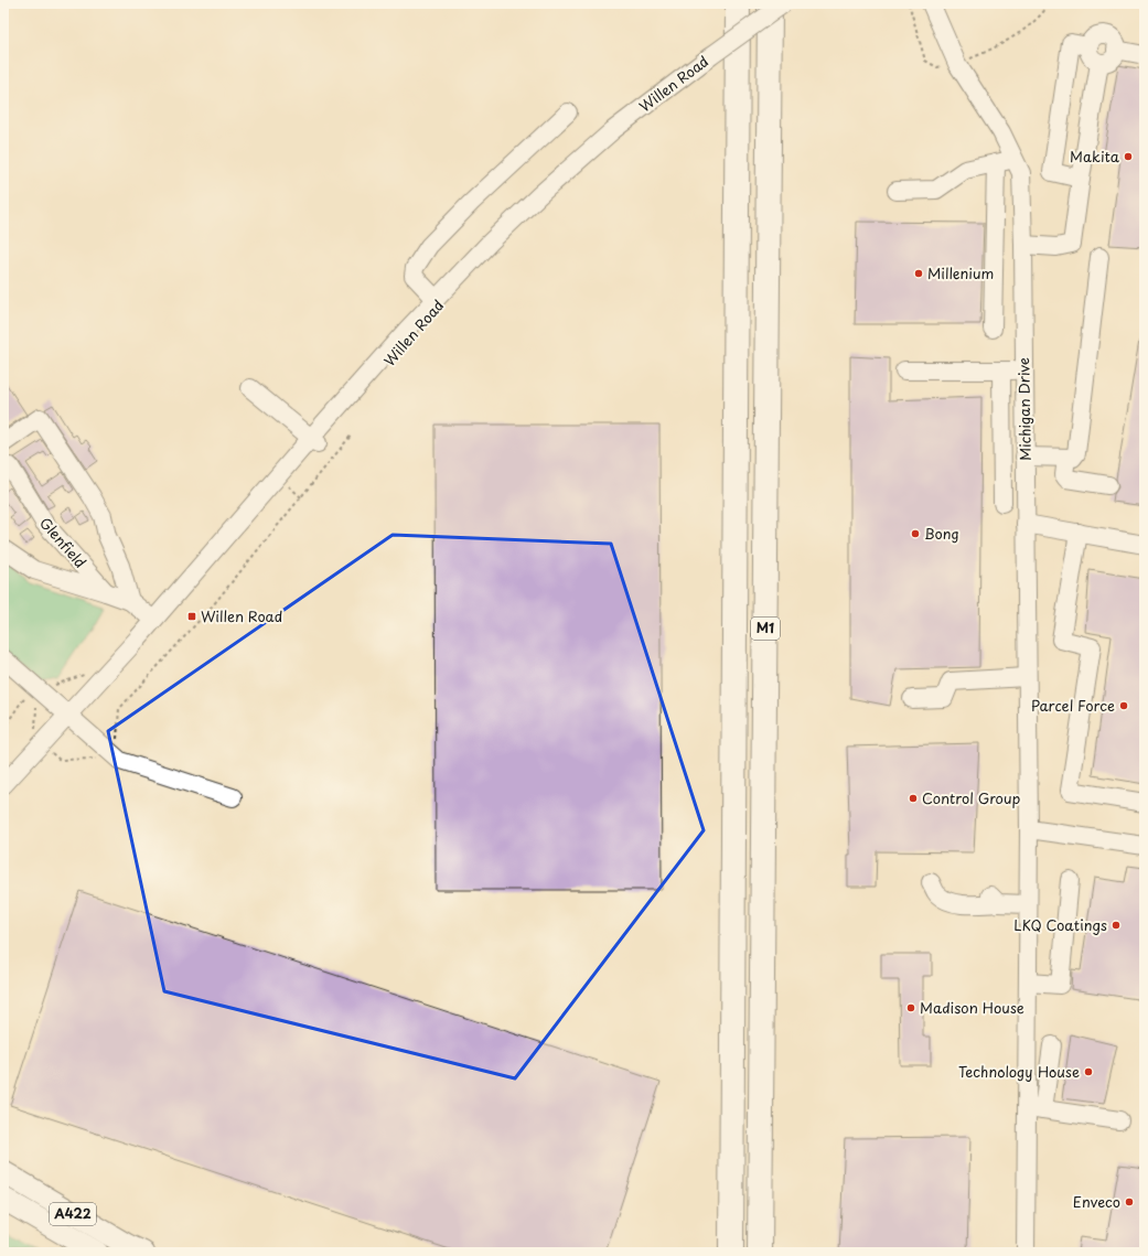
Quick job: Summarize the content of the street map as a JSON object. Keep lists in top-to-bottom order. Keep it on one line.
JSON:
{"streets":{"highway":["M1"],"main road":["A422"],"street":["Willen Road","Michigan Drive","Glenfield"]},"places":{"other":["Makita","Millenium","Bong","Parcel Force","Control Group","LKQ Coatings","Madison House","Technology House","Enveco"],"transit":["Willen Road"]}}
